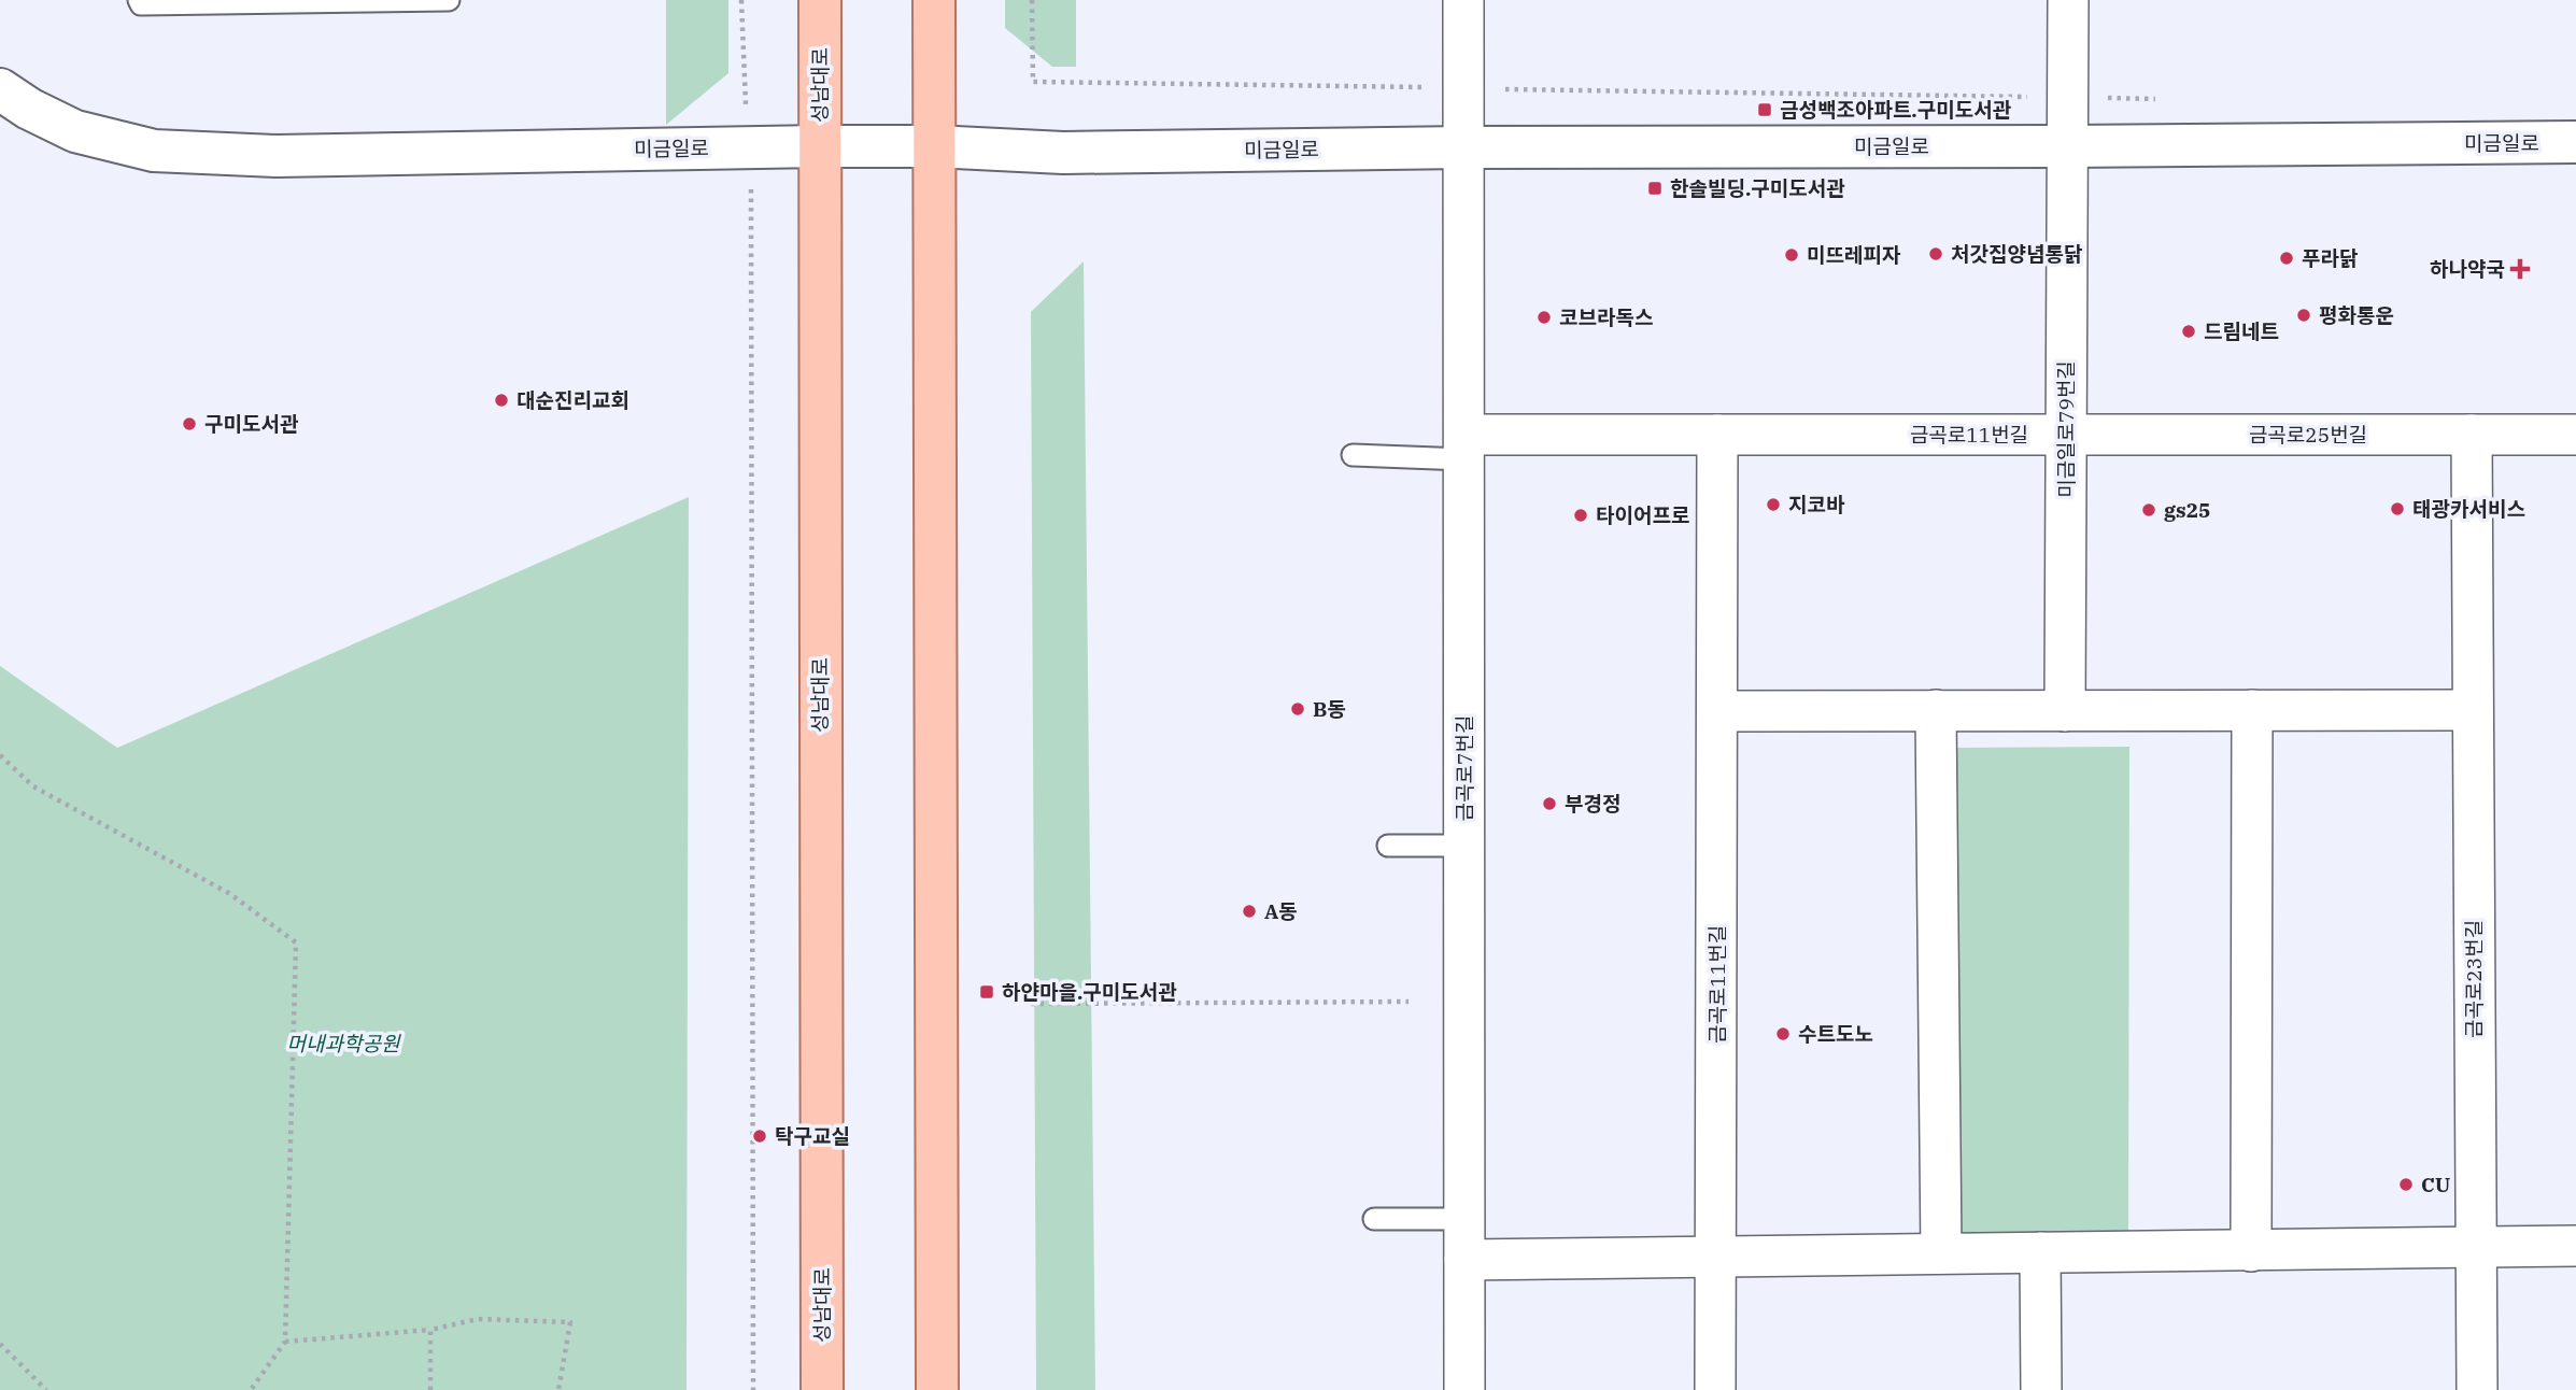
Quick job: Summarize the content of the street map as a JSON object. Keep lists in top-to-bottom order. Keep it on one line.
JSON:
{"streets":{"main road":["성남대로"],"street":["미금일로","미금일로79번길","금곡로11번길","금곡로25번길","금곡로7번길","금곡로23번길"]},"crossings":[["성남대로","미금일로"],["미금일로","미금일로79번길"],["미금일로","금곡로7번길"],["미금일로79번길","금곡로11번길"],["미금일로79번길","금곡로25번길"],["금곡로11번길","금곡로25번길"],["금곡로11번길","금곡로7번길"],["금곡로25번길","금곡로23번길"]],"parks":["머내과학공원"],"places":{"transit":["금성백조아파트.구미도서관","한솔빌딩.구미도서관","하얀마을.구미도서관"],"other":["처갓집양념통닭","미뜨레피자","푸라닭","평화통운","코브라독스","드림네트","대순진리교회","구미도서관","지코바","태광카서비스","gs25","타이어프로","B동","부경정","A동","수트도노","탁구교실","CU"],"health":["하나약국"]}}
